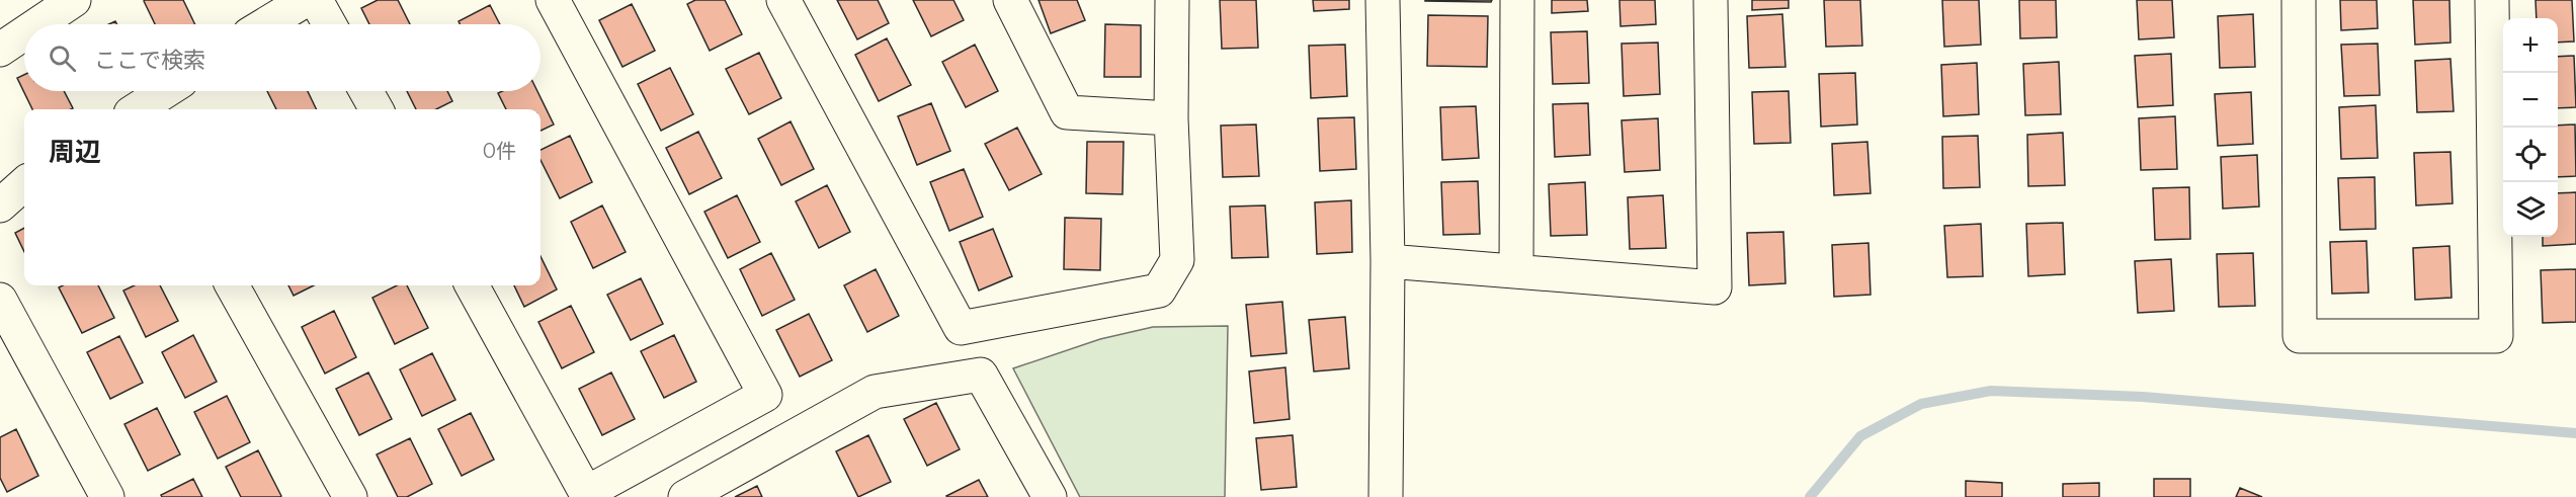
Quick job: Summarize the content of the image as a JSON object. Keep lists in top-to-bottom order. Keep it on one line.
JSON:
{"page":{"map_buttons":["+","−"],"search":"ここで検索","heading":["周辺","0件"]}}
